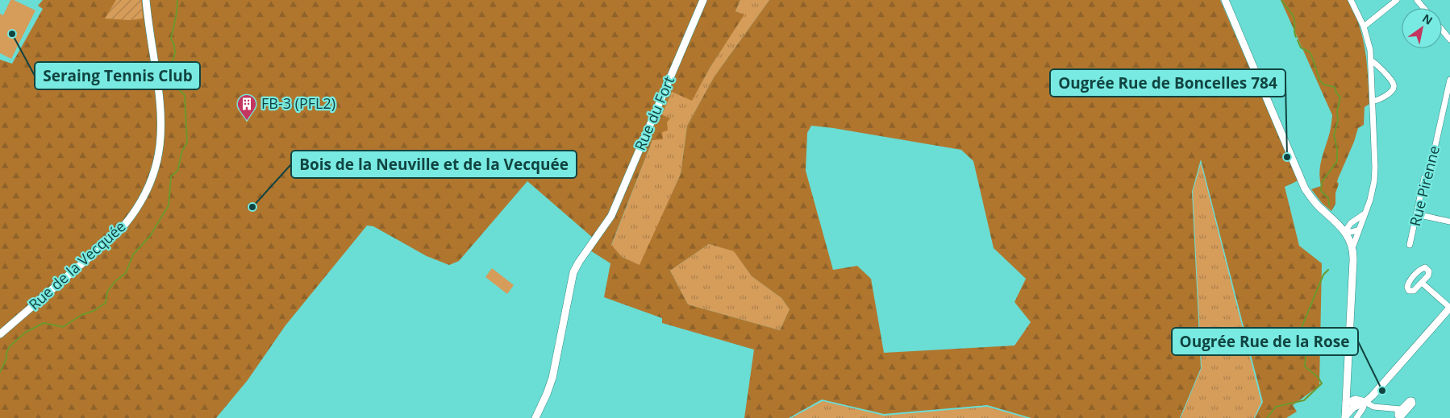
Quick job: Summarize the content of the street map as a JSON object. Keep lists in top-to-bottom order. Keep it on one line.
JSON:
{"streets":{"main road":["Rue du Fort","Rue de la Vecquée"],"street":["Rue Pirenne"]},"places":{"other":["Seraing Tennis Club","Ougrée Rue de Boncelles 784","Bois de la Neuville et de la Vecquée","Ougrée Rue de la Rose"],"building":["FB-3 (PFL2)"]},"north":"top right"}
